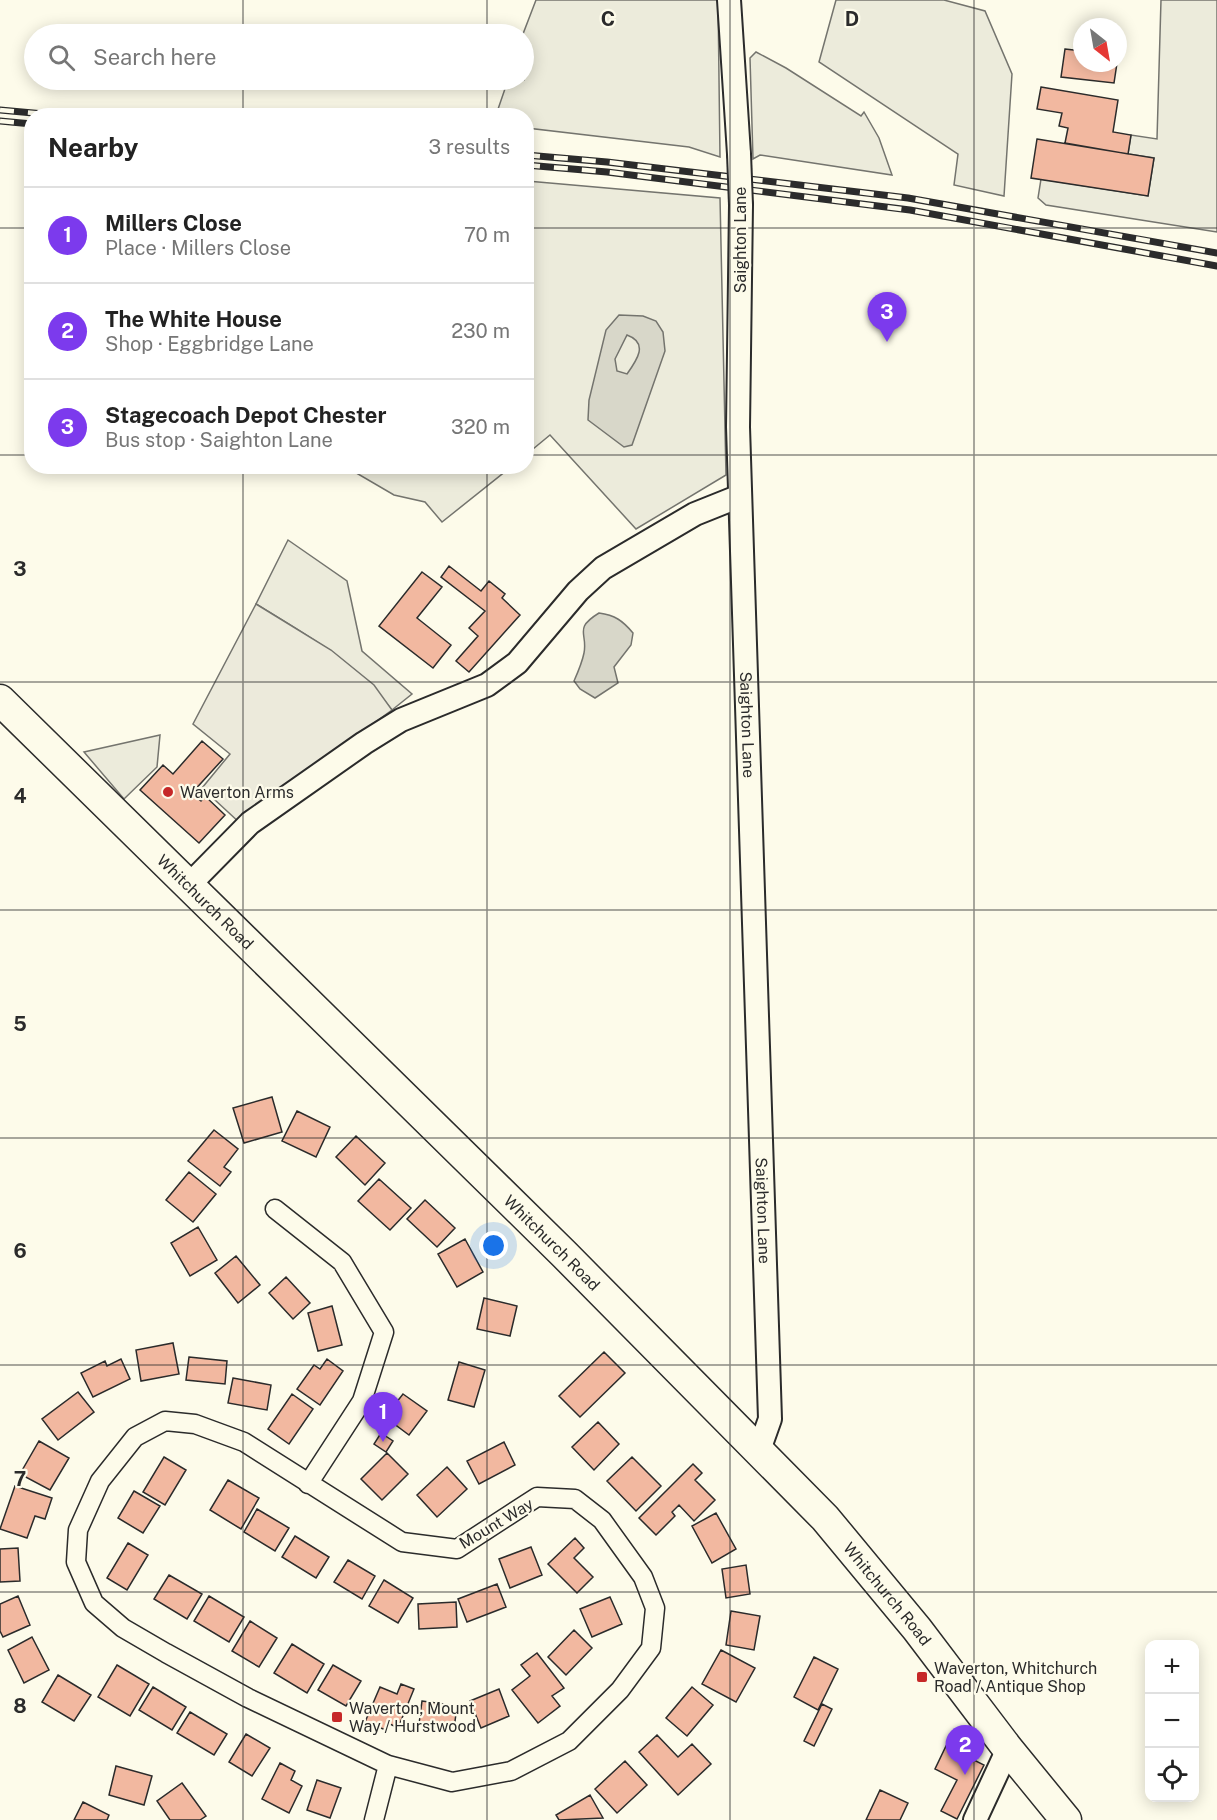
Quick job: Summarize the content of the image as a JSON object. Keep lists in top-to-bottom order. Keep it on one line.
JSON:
{"streets":{"highway":["Whitchurch Road"],"street":["Saighton Lane","Mount Way"]},"crossings":[["Saighton Lane","Whitchurch Road"]],"places":{"other":["Waverton Arms"],"transit":["Waverton, Whitchurch Road / Antique Shop","Waverton, Mount Way / Hurstwood"]},"north":"bottom right","page":{"search":"Search here","heading":["Nearby","3 results"],"list":[{"mark":"1","name":"Millers Close","note":"Place · Millers Close","value":"70 m"},{"mark":"2","name":"The White House","note":"Shop · Eggbridge Lane","value":"230 m"},{"mark":"3","name":"Stagecoach Depot Chester","note":"Bus stop · Saighton Lane","value":"320 m"}],"pins":["3","1","2"],"map_buttons":["+","−"]},"grid":{"columns":["C","D"],"rows":["3","4","5","6","7","8"]}}
